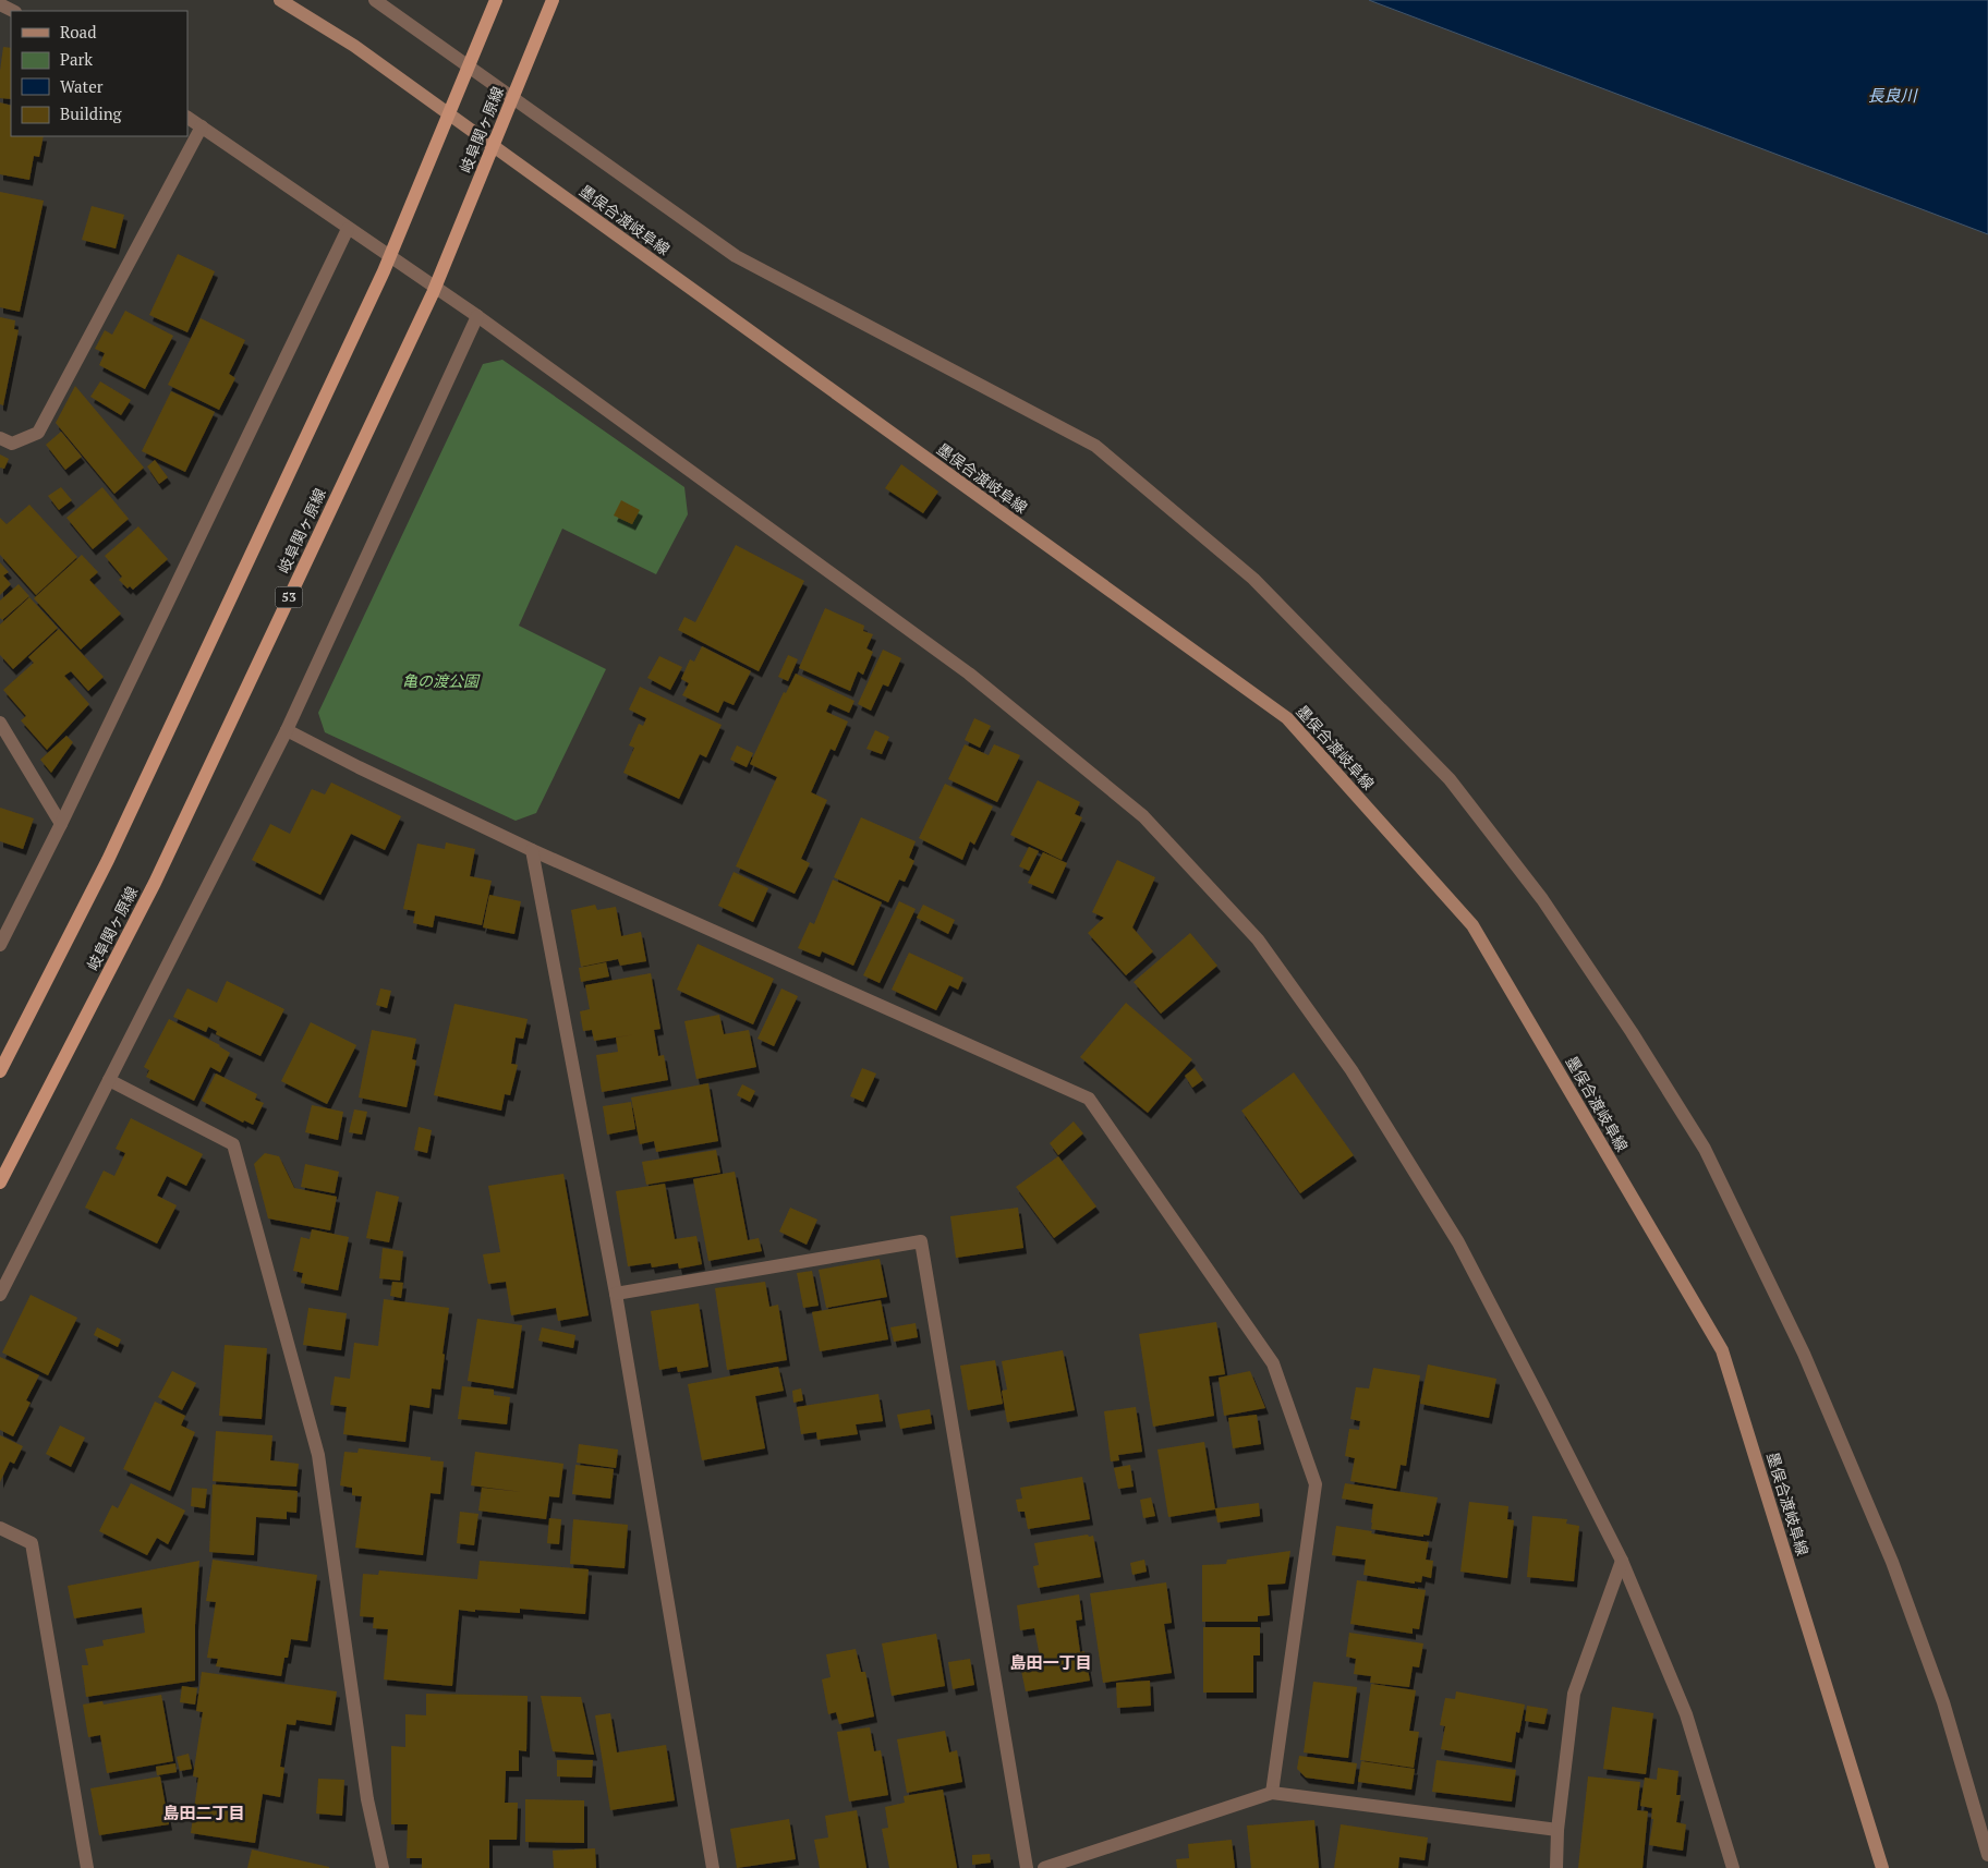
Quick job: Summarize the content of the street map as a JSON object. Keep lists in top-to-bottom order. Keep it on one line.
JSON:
{"streets":{"main road":["岐阜関ヶ原線","墨俣合渡岐阜線","53"]},"districts":["島田一丁目","島田二丁目"],"water":["長良川"],"parks":["亀の渡公園"],"legend":["Road","Park","Water","Building"]}
